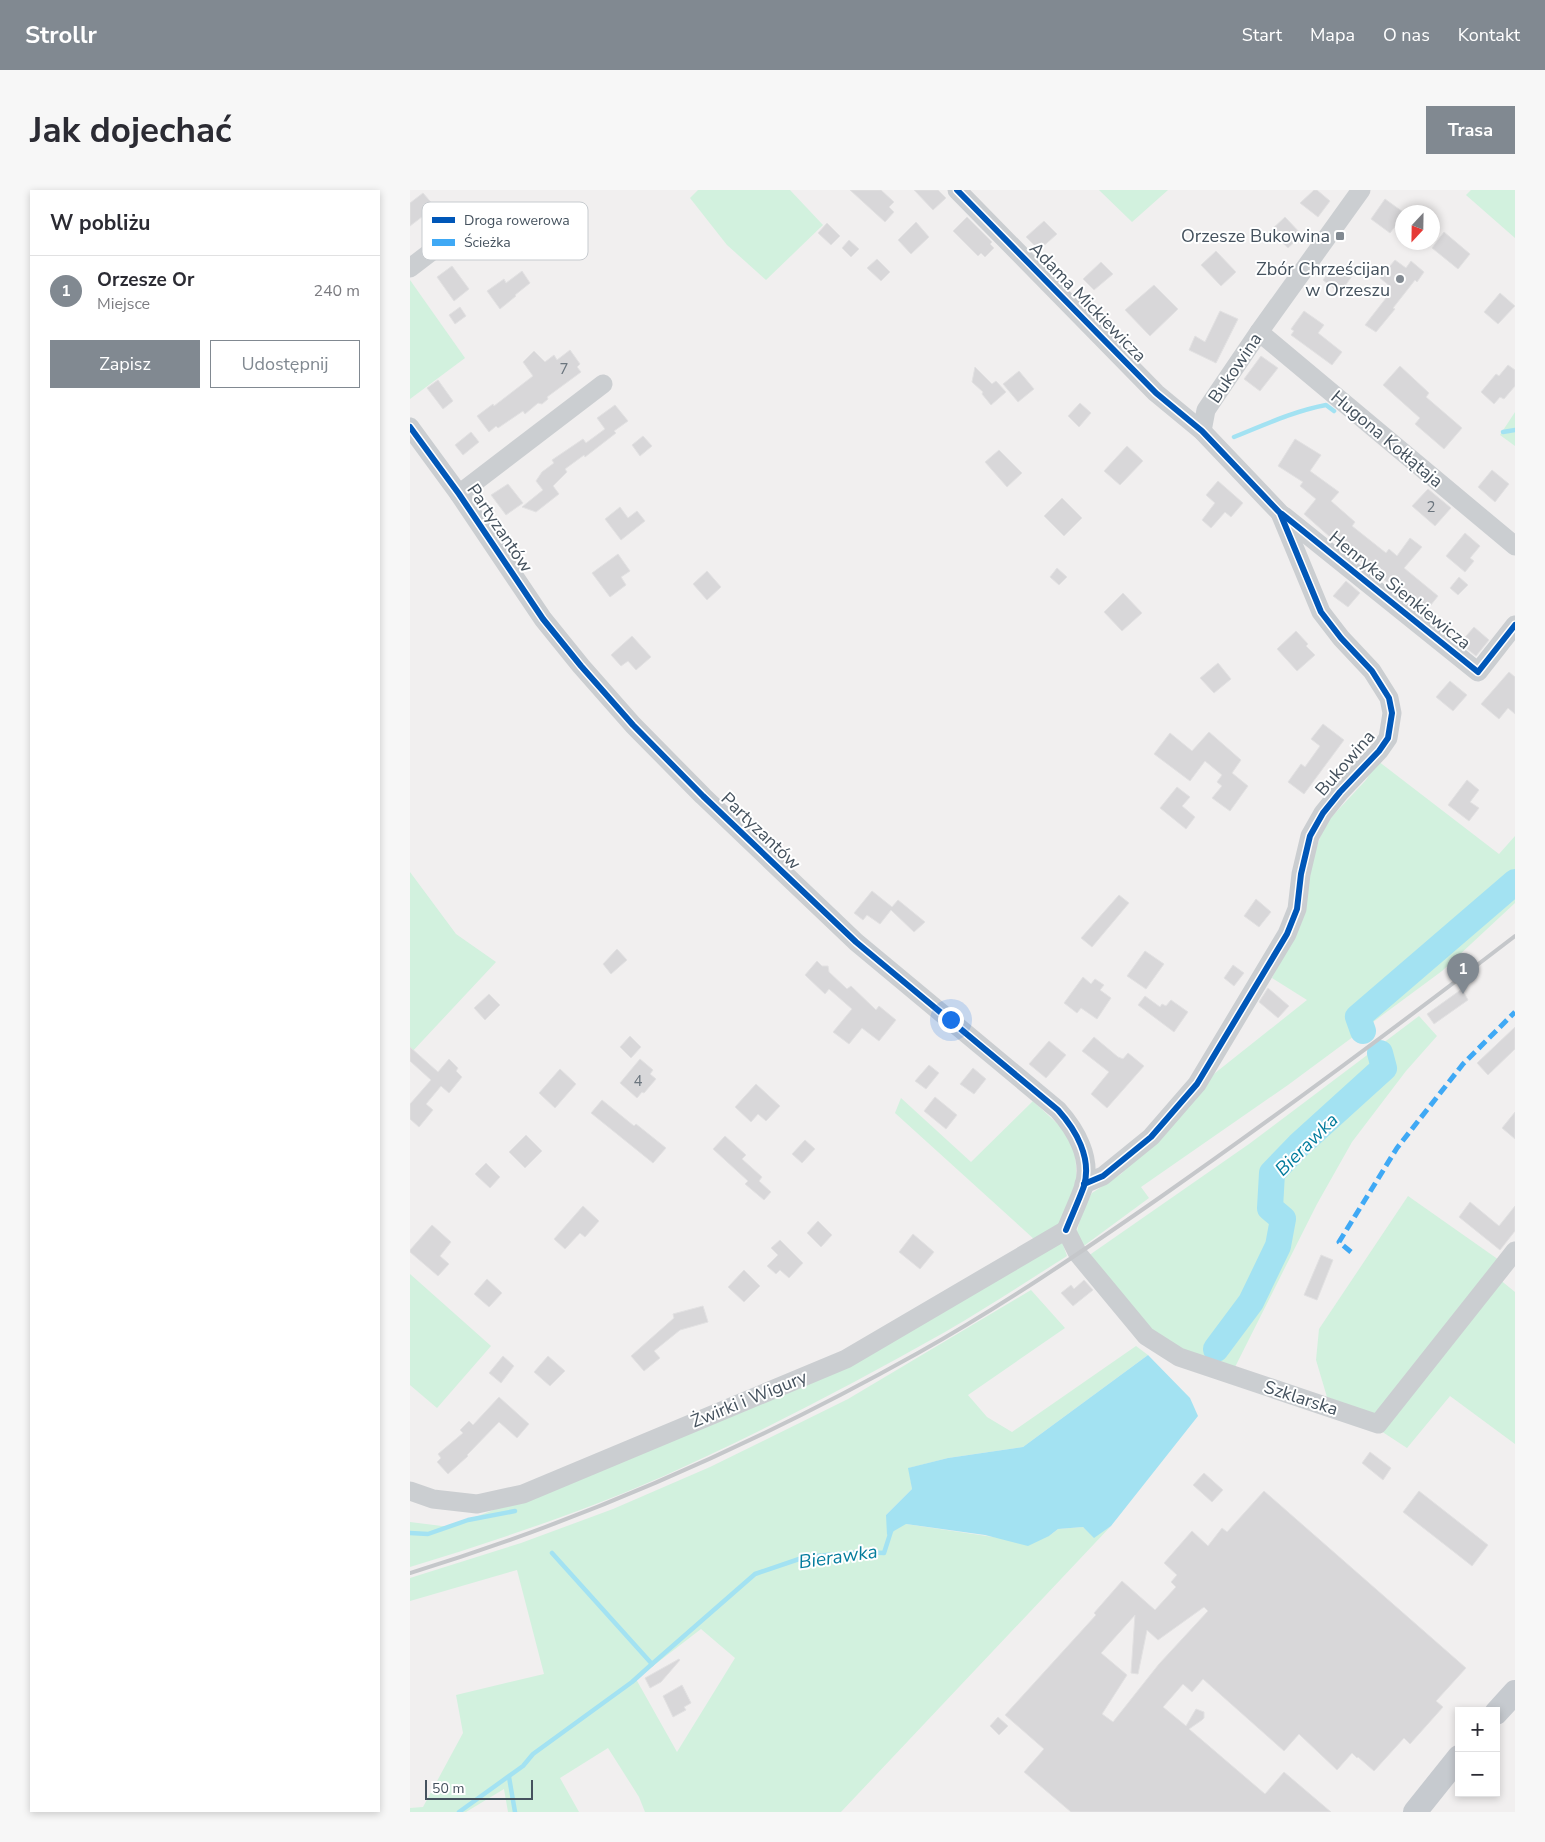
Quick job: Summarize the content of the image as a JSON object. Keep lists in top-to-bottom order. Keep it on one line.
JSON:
{"streets":{"street":["Adama Mickiewicza","Bukowina","Hugona Kołłątaja","Partyzantów","Henryka Sienkiewicza","Szklarska","Żwirki i Wigury"]},"crossings":[["Adama Mickiewicza","Bukowina"],["Bukowina","Hugona Kołłątaja"],["Bukowina","Partyzantów"],["Bukowina","Henryka Sienkiewicza"],["Partyzantów","Szklarska"],["Partyzantów","Żwirki i Wigury"],["Szklarska","Żwirki i Wigury"]],"water":["Bierawka"],"places":{"transit":["Orzesze Bukowina"],"other":["Zbór Chrześcijan w Orzeszu"]},"house_numbers":["7","2","4"],"legend":["Droga rowerowa","Ścieżka"],"scale_bar":"50 m","north":"bottom","page":{"header":"Strollr","nav":["Start","Mapa","O nas","Kontakt"],"buttons":["Trasa",["Zapisz","Udostępnij"]],"title":"Jak dojechać","heading":"W pobliżu","list":[{"mark":"1","name":"Orzesze Or","note":"Miejsce","value":"240 m"}],"pins":"1","map_buttons":["+","−"],"scale":"50 m"}}
